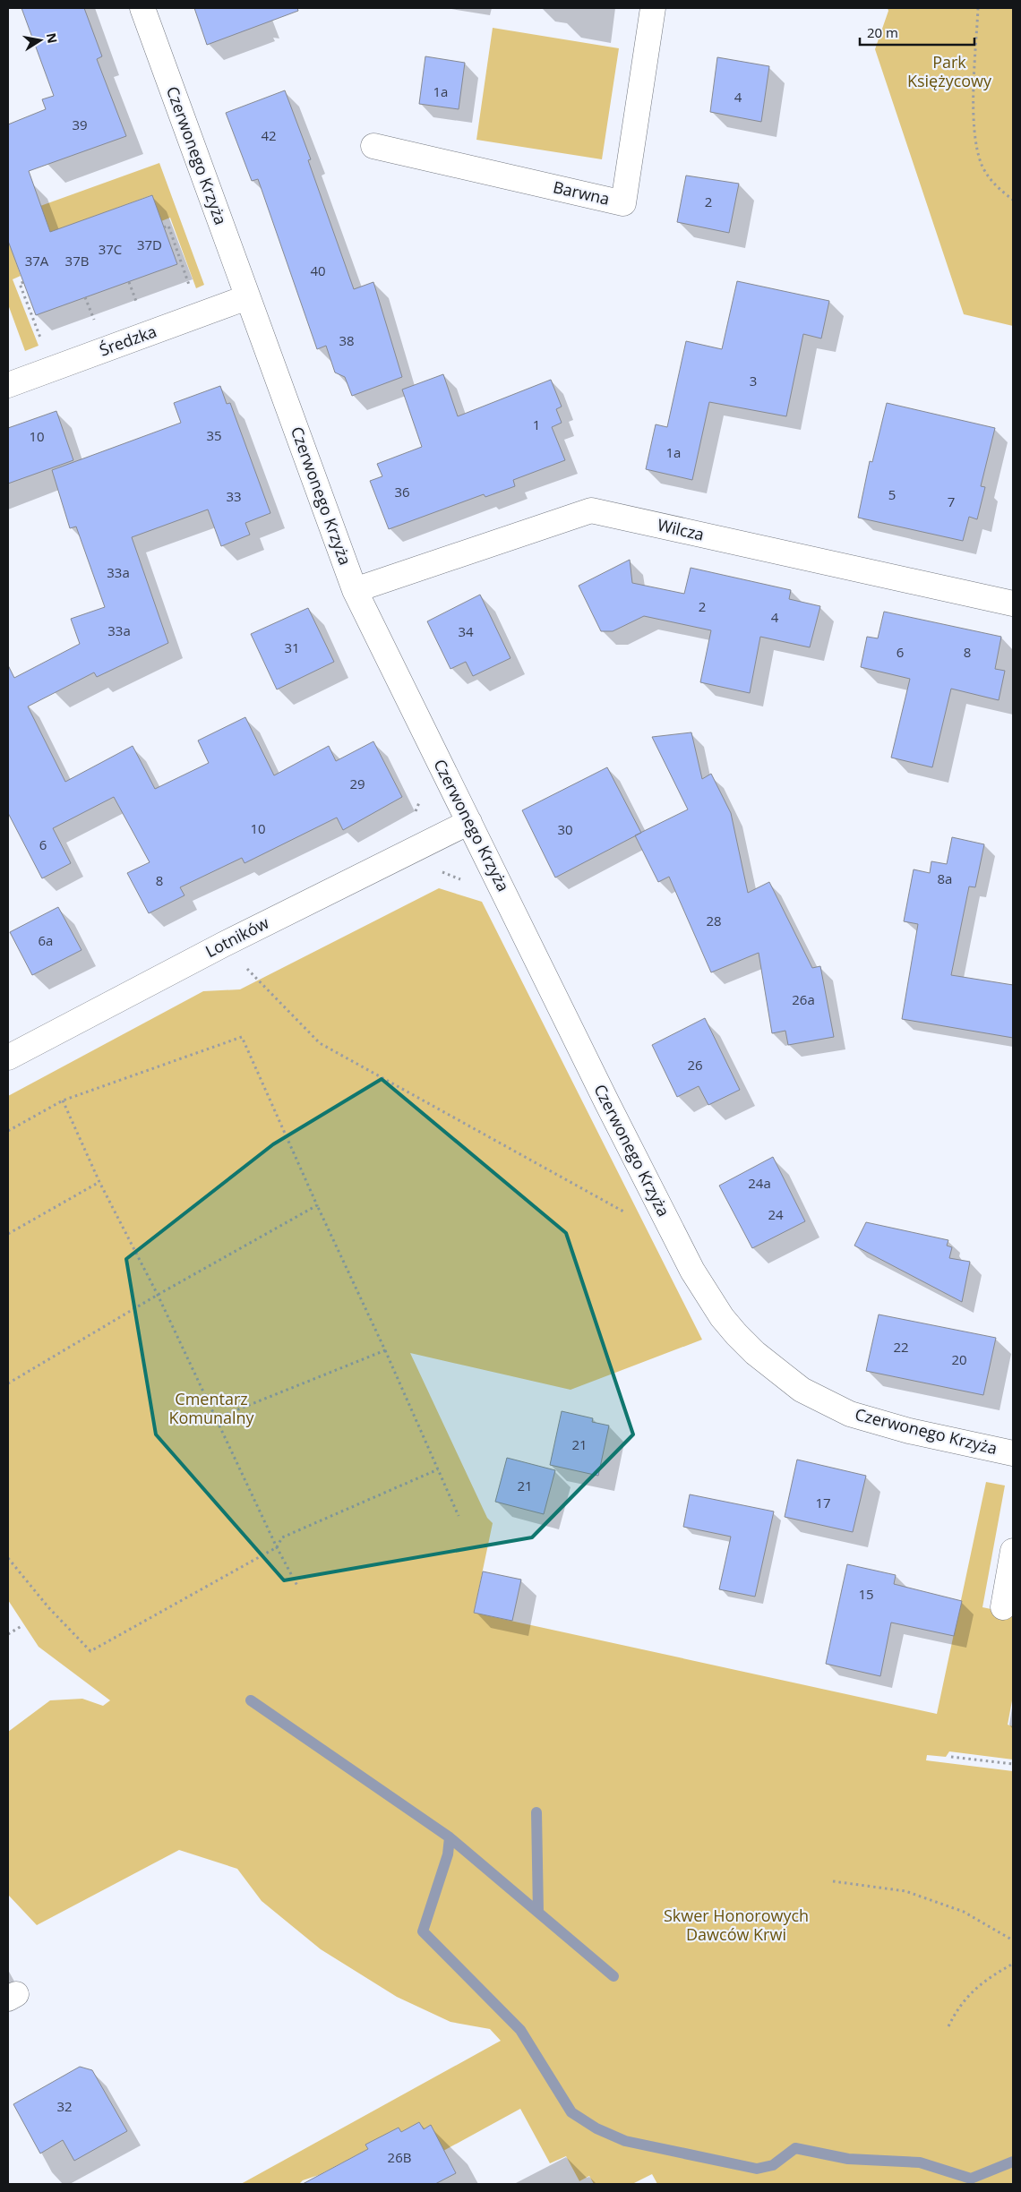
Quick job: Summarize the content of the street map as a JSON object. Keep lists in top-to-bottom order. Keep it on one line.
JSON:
{"streets":{"street":["Czerwonego Krzyża","Barwna","Średzka","Wilcza","Lotników"]},"crossings":[["Czerwonego Krzyża","Średzka"],["Czerwonego Krzyża","Wilcza"],["Czerwonego Krzyża","Lotników"]],"parks":["Park Księżycowy","Cmentarz Komunalny","Skwer Honorowych Dawców Krwi"],"house_numbers":["1a","4","39","42","2","37D","37C","37A","37B","40","38","3","1","35","10","1a","36","5","33","7","33a","2","4","33a","34","31","6","8","29","10","30","6","8a","8","28","6a","26a","26","24a","24","22","20","21","21","17","15","32","26B"],"scale_bar":"20 m","north":"right"}
